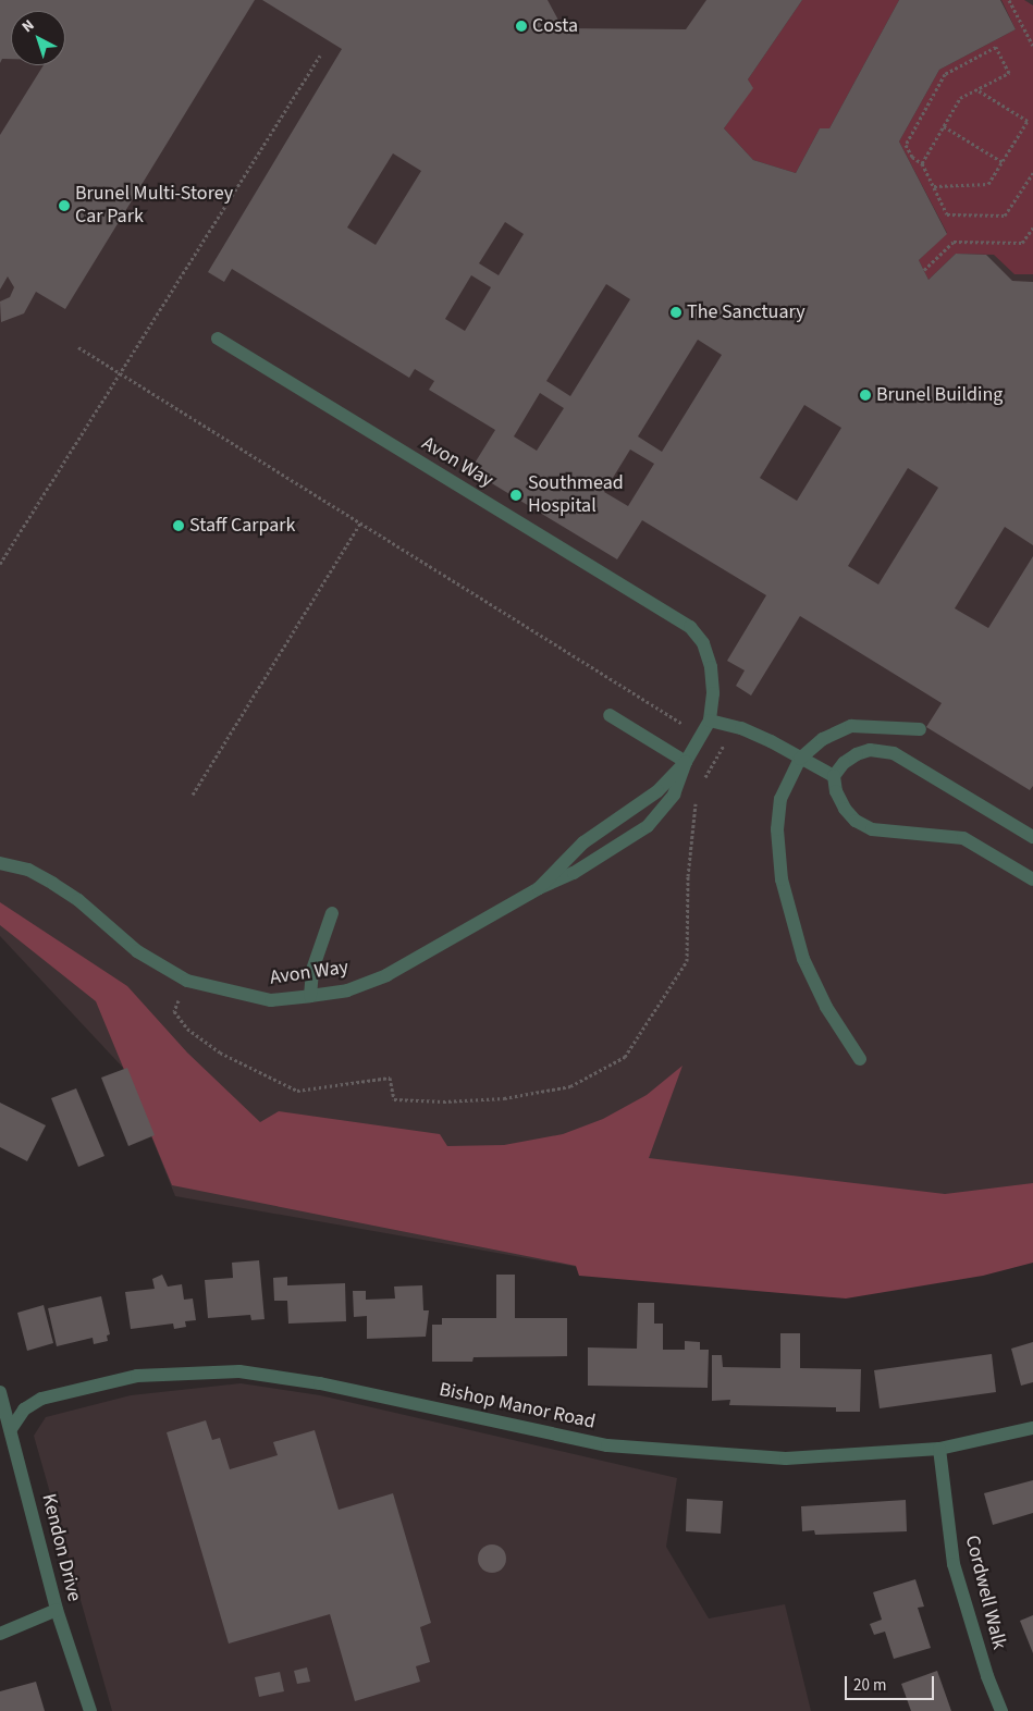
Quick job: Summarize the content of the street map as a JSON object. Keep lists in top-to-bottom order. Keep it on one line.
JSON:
{"streets":{"street":["Avon Way","Bishop Manor Road","Kendon Drive","Cordwell Walk"]},"crossings":[["Bishop Manor Road","Kendon Drive"],["Bishop Manor Road","Cordwell Walk"]],"places":["Costa","Brunel Multi-Storey Car Park","The Sanctuary","Brunel Building","Southmead Hospital","Staff Carpark"],"scale_bar":"20 m","north":"top left"}
